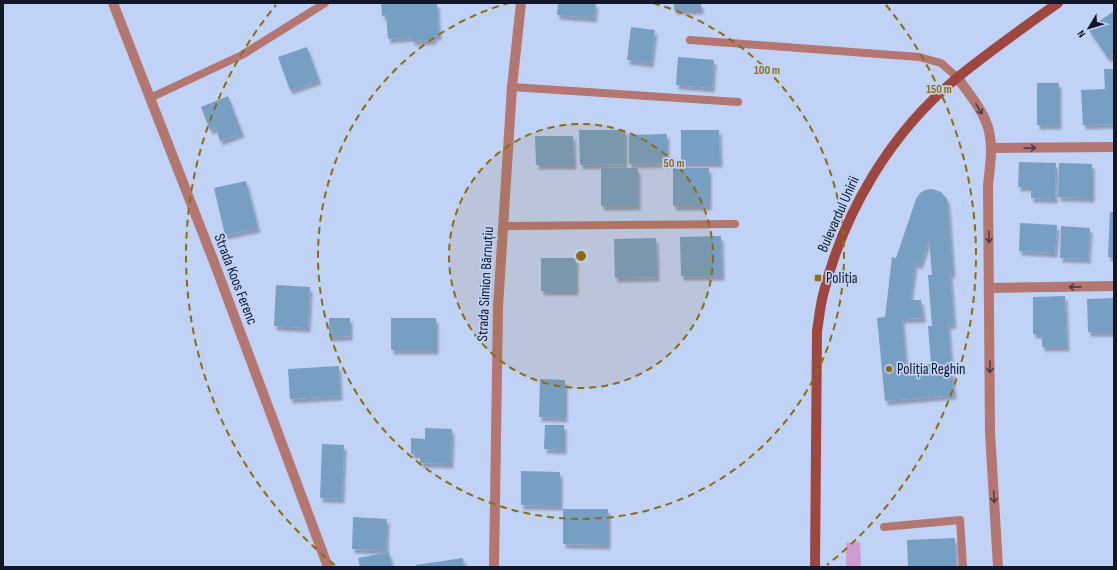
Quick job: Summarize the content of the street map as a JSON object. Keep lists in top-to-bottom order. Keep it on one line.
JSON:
{"streets":{"main road":["Bulevardul Unirii"],"street":["Strada Koos Ferenc","Strada Simion Bărnuțiu"]},"places":{"transit":["Poliția"],"other":["Poliția Reghin"]},"north":"bottom left","rings":["100 m","150 m","50 m"]}
